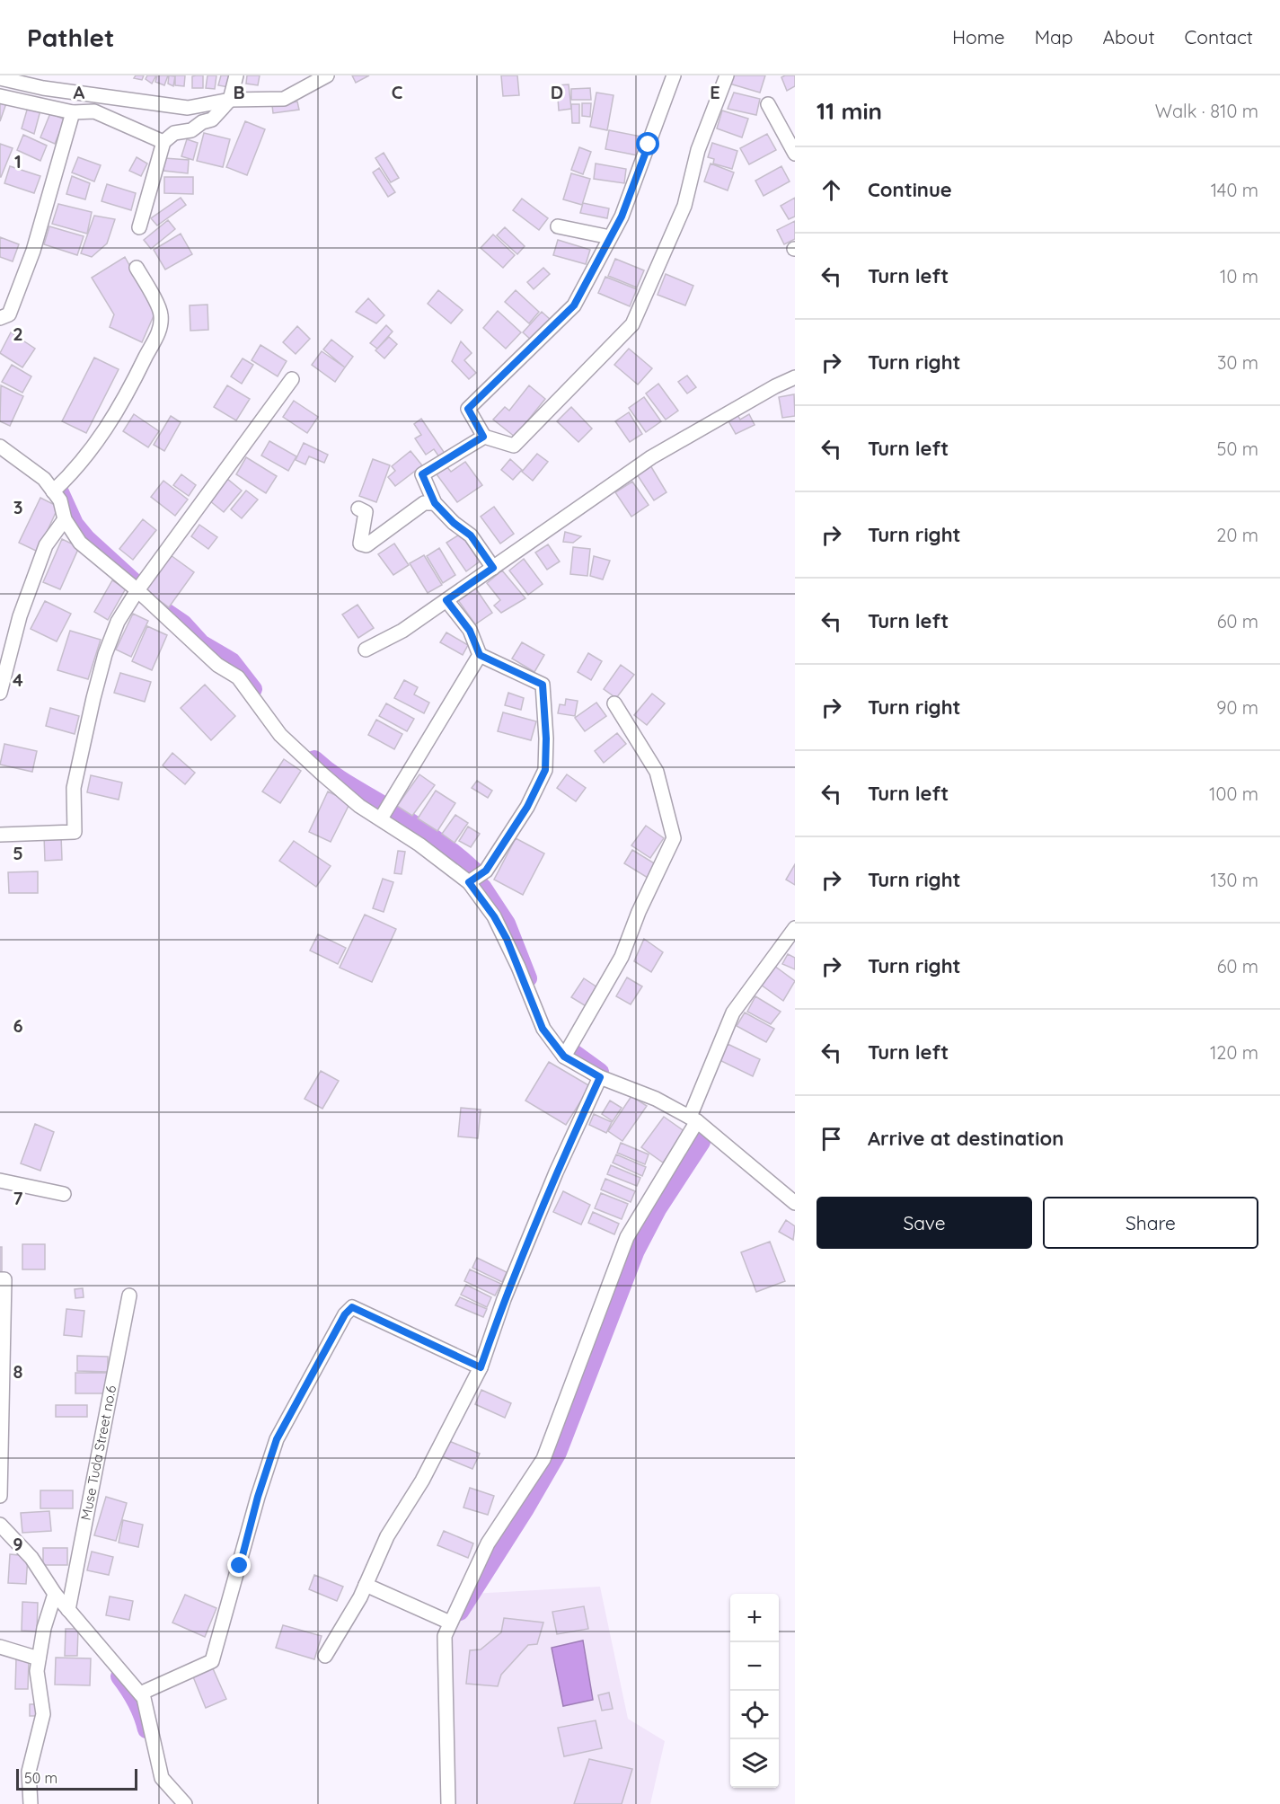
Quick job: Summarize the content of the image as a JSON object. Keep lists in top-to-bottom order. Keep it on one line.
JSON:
{"streets":{"street":["Muse Tuda Street no.6"]},"scale_bar":"50 m","page":{"header":"Pathlet","nav":["Home","Map","About","Contact"],"heading":["11 min","Walk · 810 m"],"list":[["Continue","140 m"],["Turn left","10 m"],["Turn right","30 m"],["Turn left","50 m"],["Turn right","20 m"],["Turn left","60 m"],["Turn right","90 m"],["Turn left","100 m"],["Turn right","130 m"],["Turn right","60 m"],["Turn left","120 m"],"Arrive at destination"],"buttons":["Save","Share"],"map_buttons":["+","−"],"scale":"50 m"},"grid":{"columns":["A","B","C","D","E"],"rows":["1","2","3","4","5","6","7","8","9"]}}
